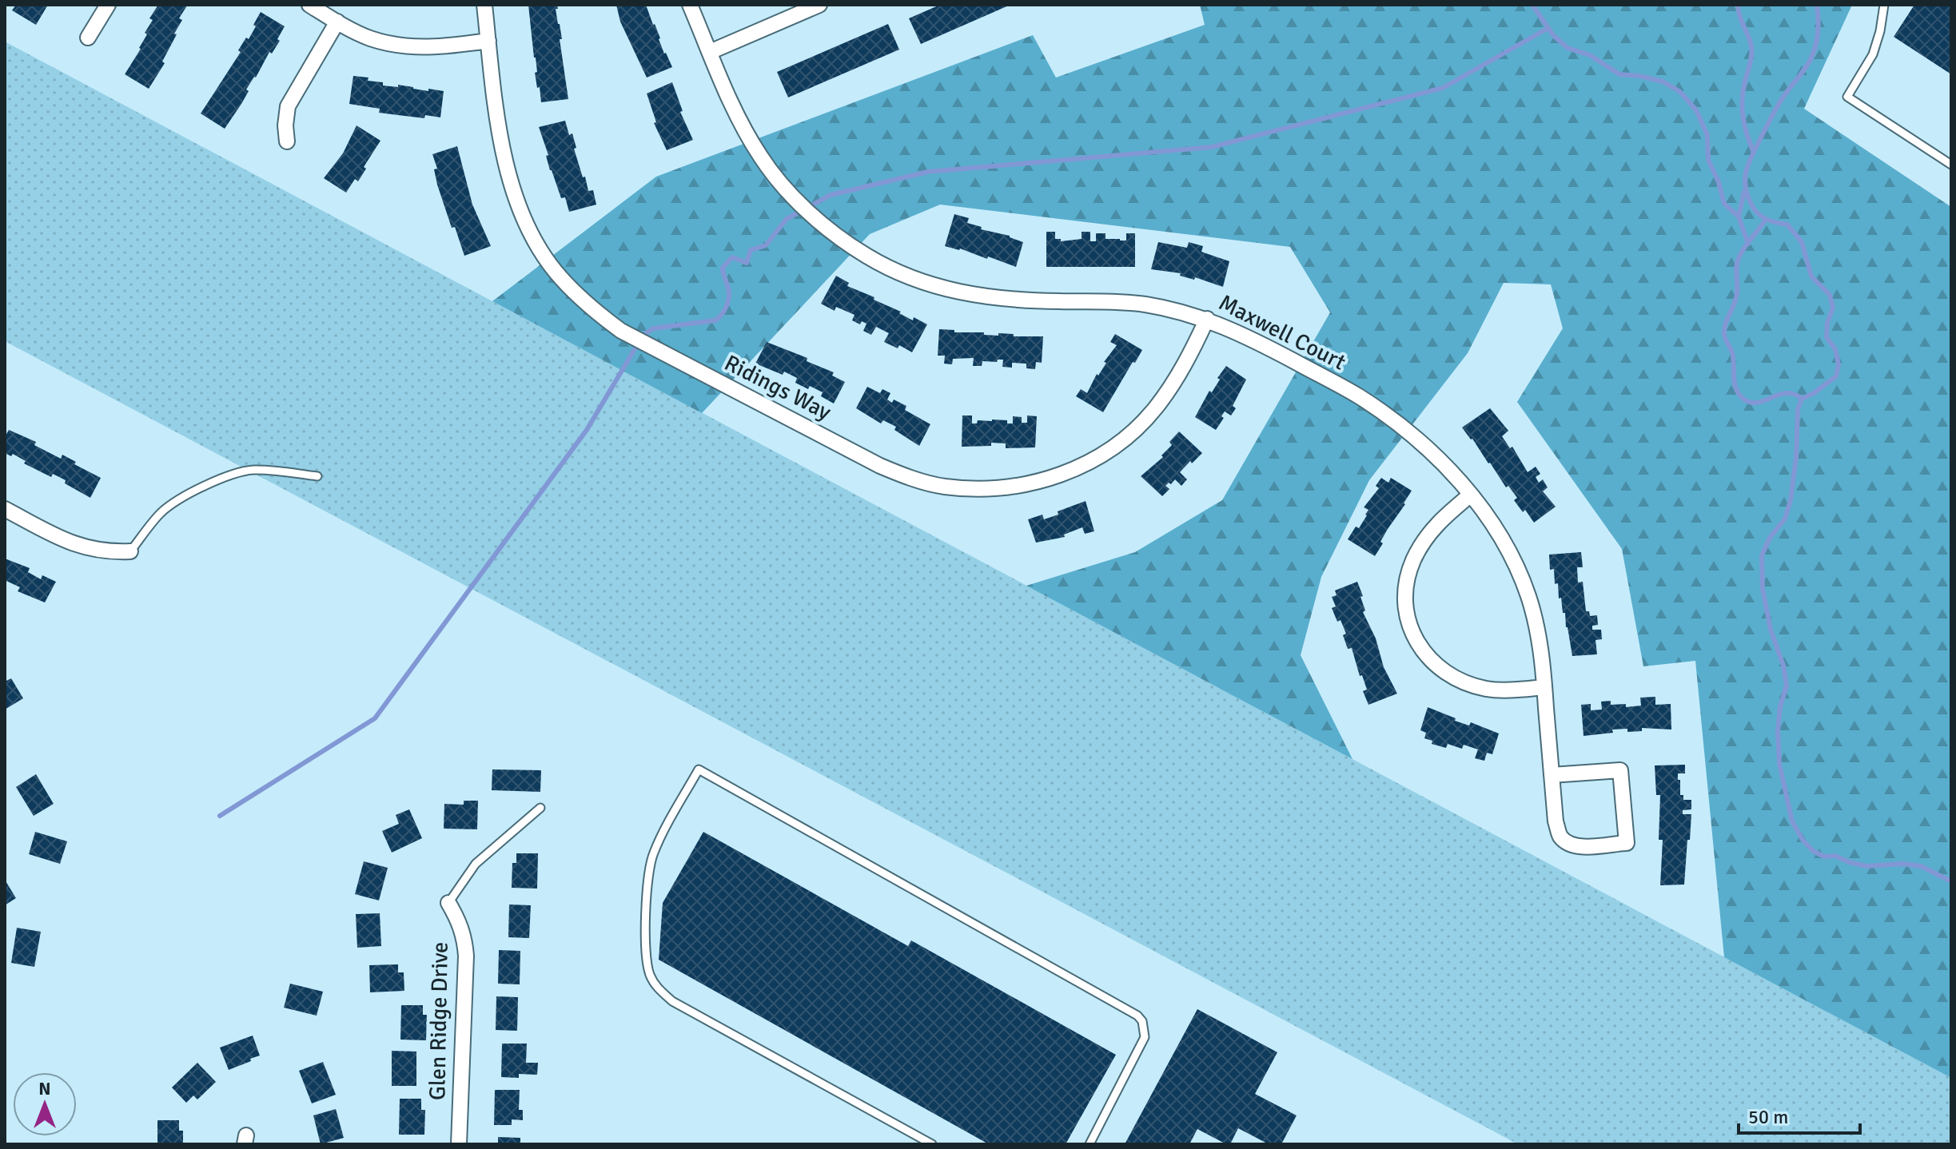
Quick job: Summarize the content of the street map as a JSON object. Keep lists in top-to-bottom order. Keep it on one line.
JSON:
{"streets":{"street":["Maxwell Court","Ridings Way","Glen Ridge Drive"]},"crossings":[["Maxwell Court","Ridings Way"]],"scale_bar":"50 m","north":"top"}
